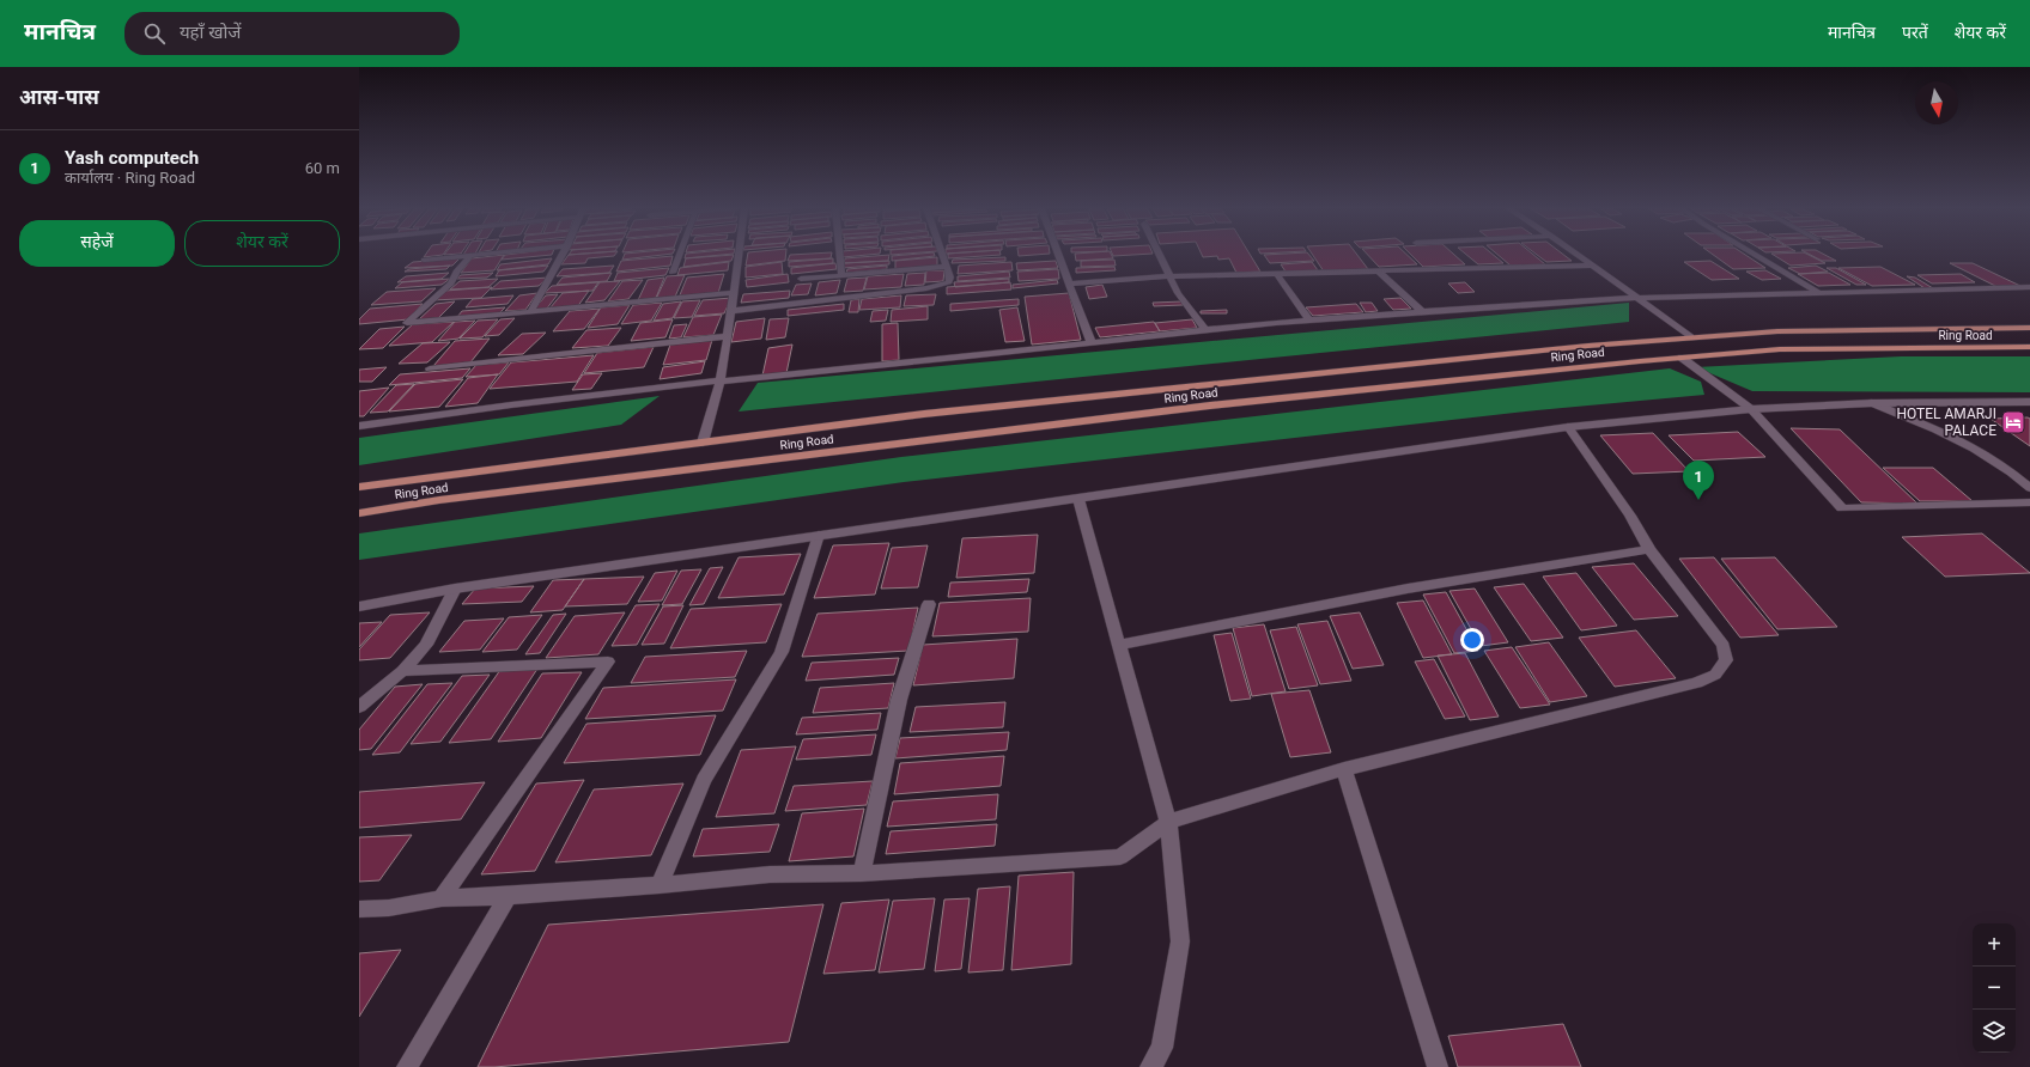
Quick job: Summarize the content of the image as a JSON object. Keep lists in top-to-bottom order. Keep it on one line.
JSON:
{"streets":{"main road":["Ring Road"]},"places":{"hotel":["HOTEL AMARJI PALACE"]},"north":"bottom","page":{"header":"मानचित्र","search":"यहाँ खोजें","nav":["मानचित्र","परतें","शेयर करें"],"heading":"आस-पास","list":[{"mark":"1","name":"Yash computech","note":"कार्यालय · Ring Road","value":"60 m"}],"buttons":["सहेजें","शेयर करें"],"pins":"1","map_buttons":["+","−"]}}
